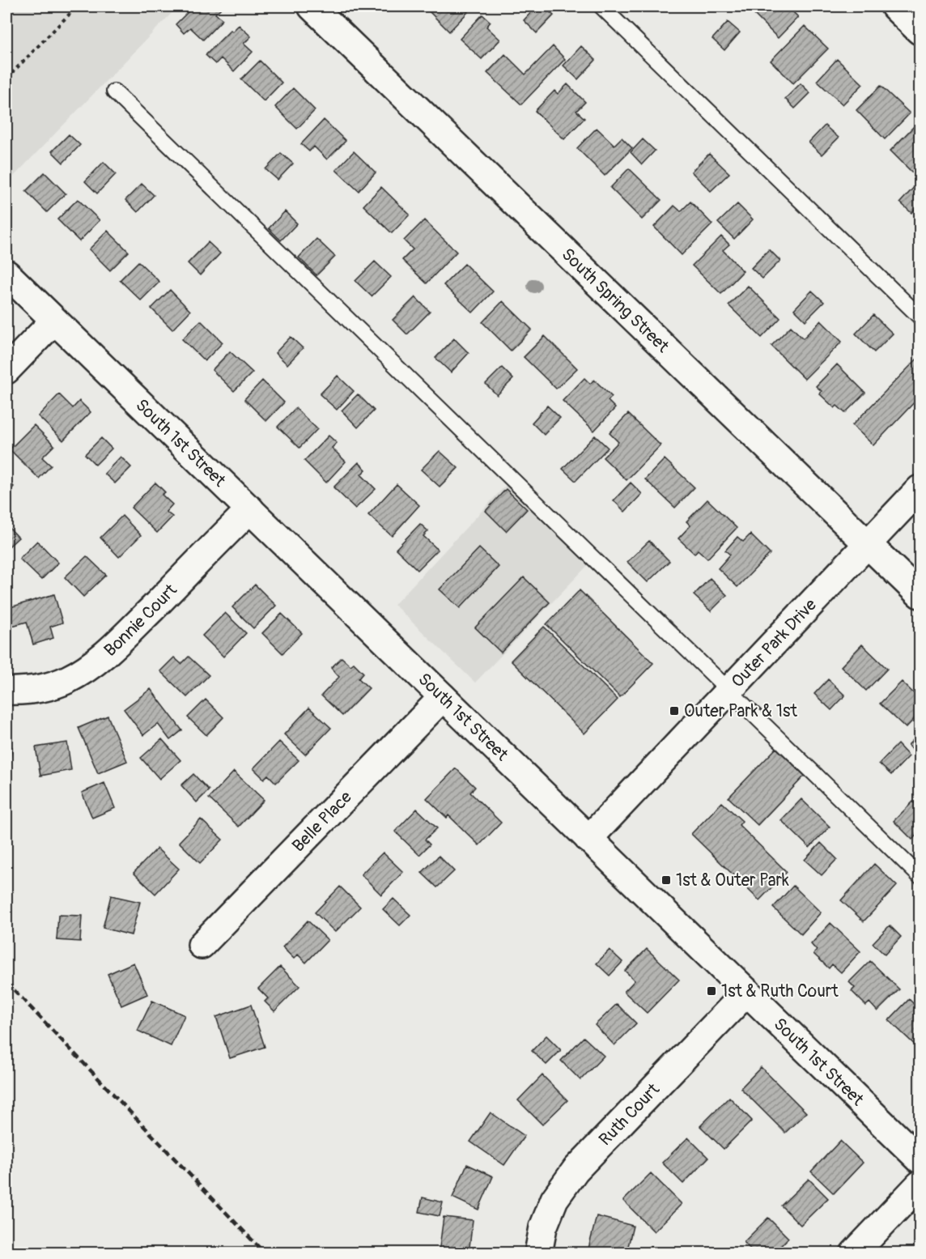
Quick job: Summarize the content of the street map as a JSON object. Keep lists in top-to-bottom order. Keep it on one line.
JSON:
{"streets":{"street":["South Spring Street","South 1st Street","Bonnie Court","Outer Park Drive","Belle Place","Ruth Court"]},"crossings":[["South Spring Street","Outer Park Drive"],["South 1st Street","Bonnie Court"],["South 1st Street","Outer Park Drive"],["South 1st Street","Belle Place"],["South 1st Street","Ruth Court"]],"places":{"transit":["Outer Park & 1st","1st & Outer Park","1st & Ruth Court"]}}
